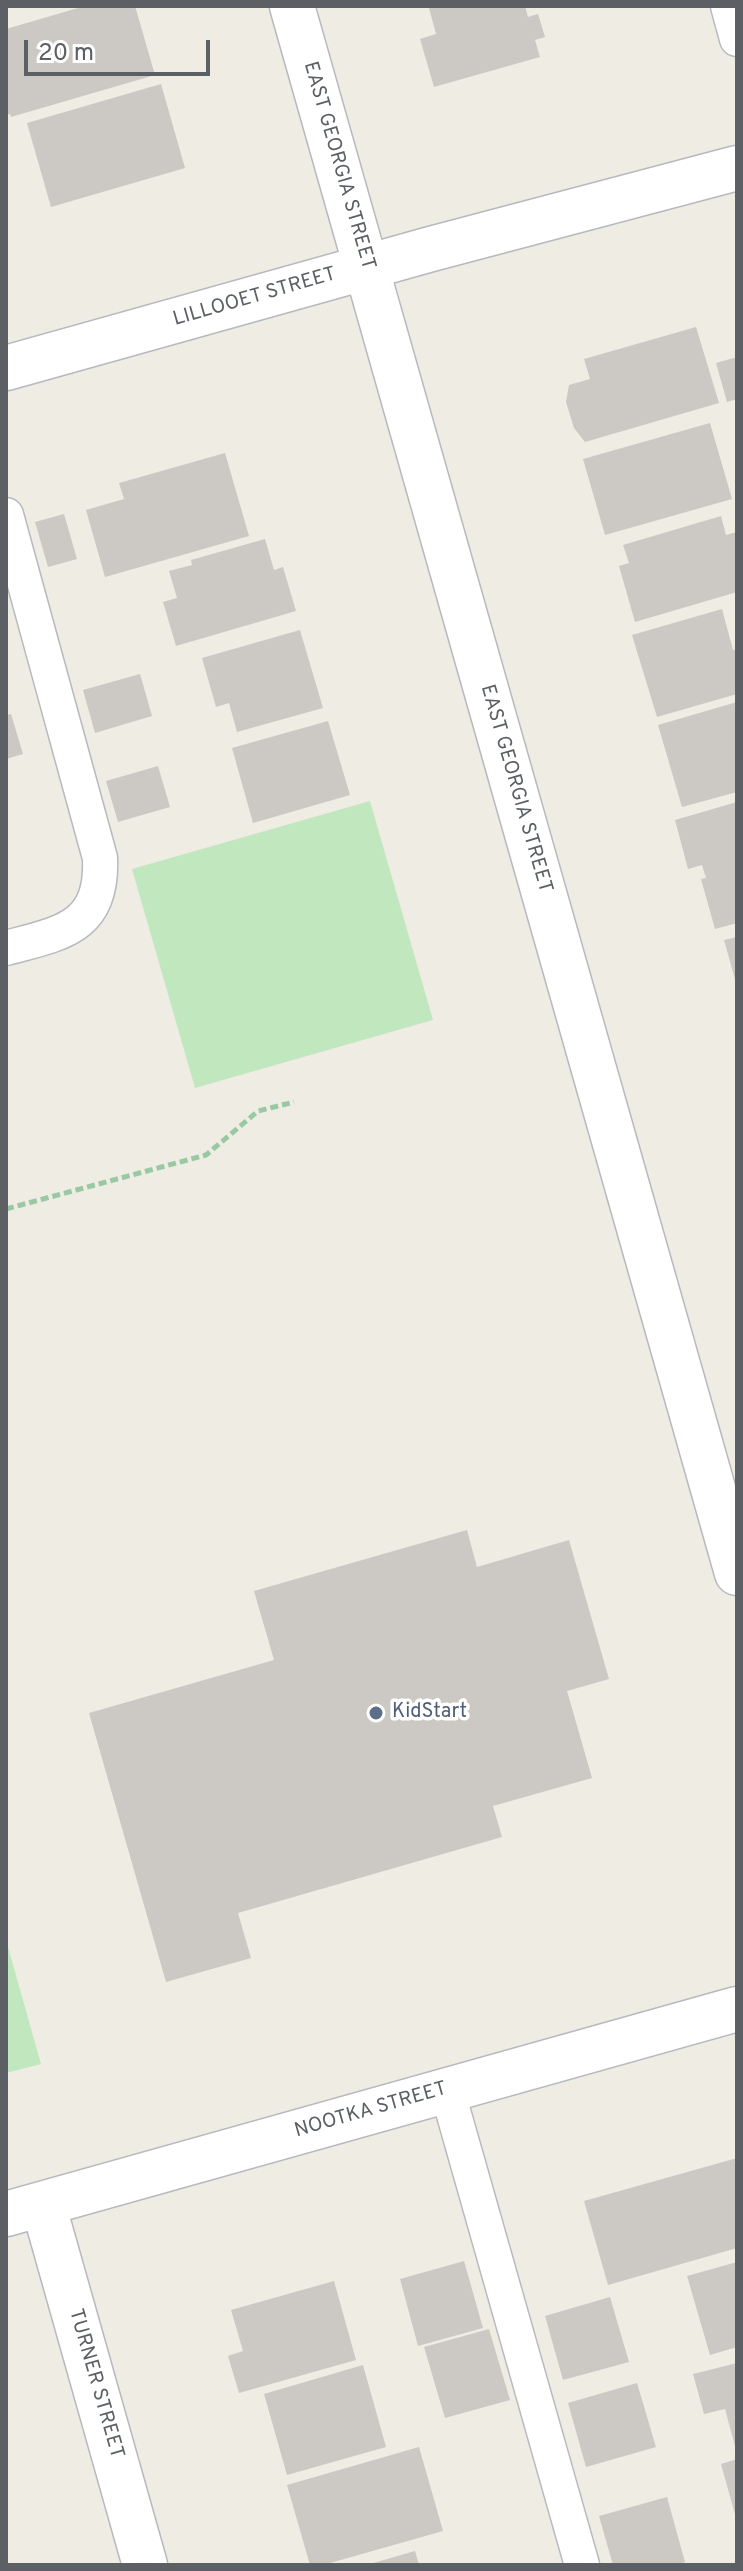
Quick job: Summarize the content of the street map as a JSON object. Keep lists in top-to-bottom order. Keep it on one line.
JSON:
{"streets":{"street":["EAST GEORGIA STREET","LILLOOET STREET","NOOTKA STREET","TURNER STREET"]},"crossings":[["EAST GEORGIA STREET","LILLOOET STREET"],["NOOTKA STREET","TURNER STREET"]],"places":["KidStart"],"scale_bar":"20 m"}
